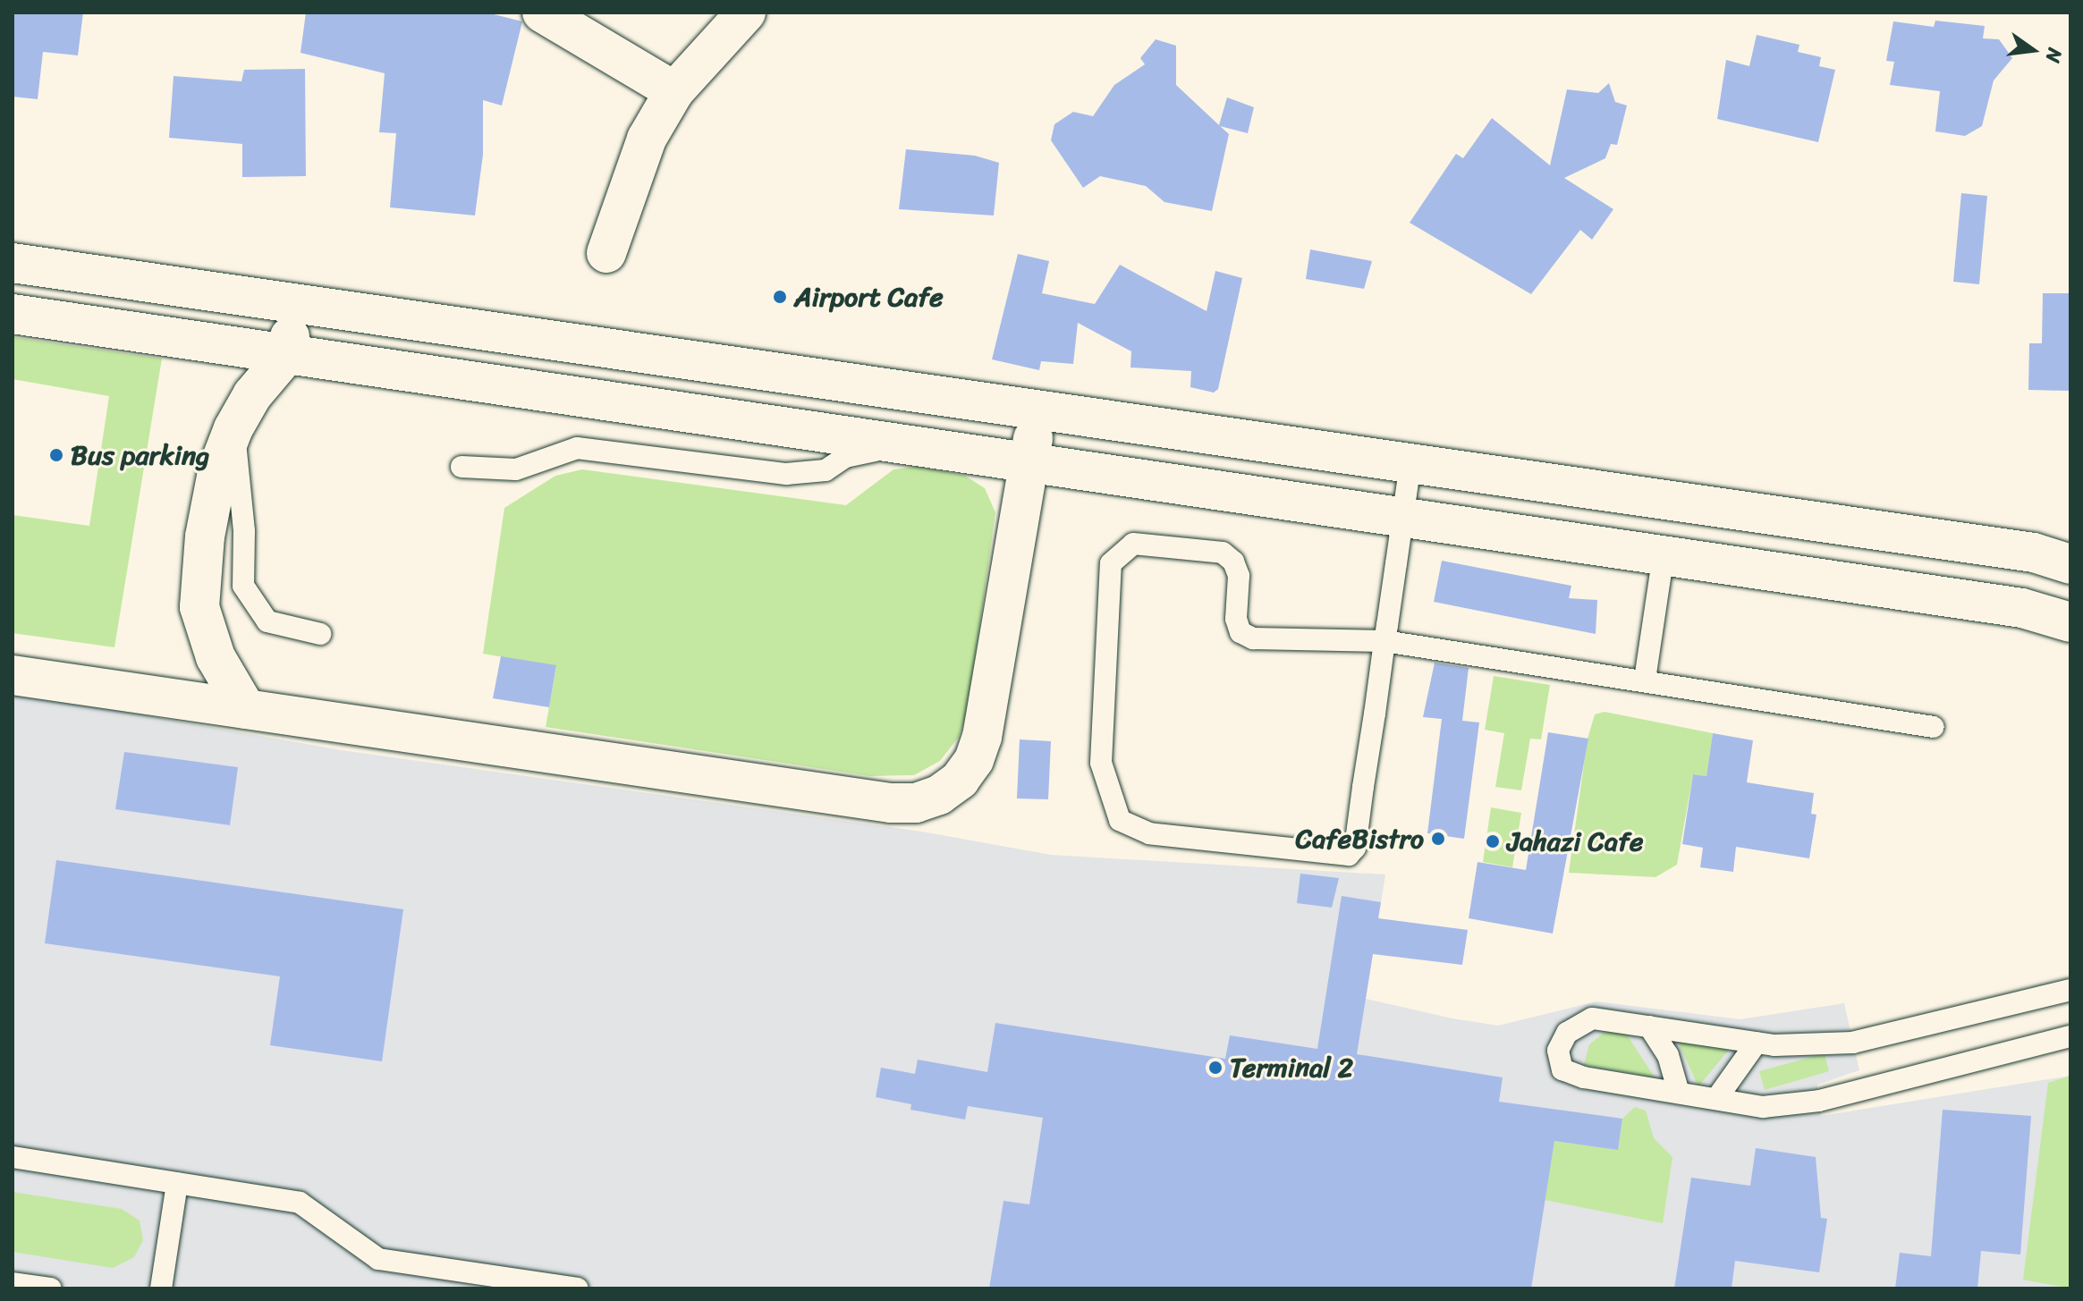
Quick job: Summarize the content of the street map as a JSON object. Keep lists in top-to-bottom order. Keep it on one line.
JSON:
{"places":["Airport Cafe","Bus parking","CafeBistro","Jahazi Cafe","Terminal 2"],"north":"right"}
